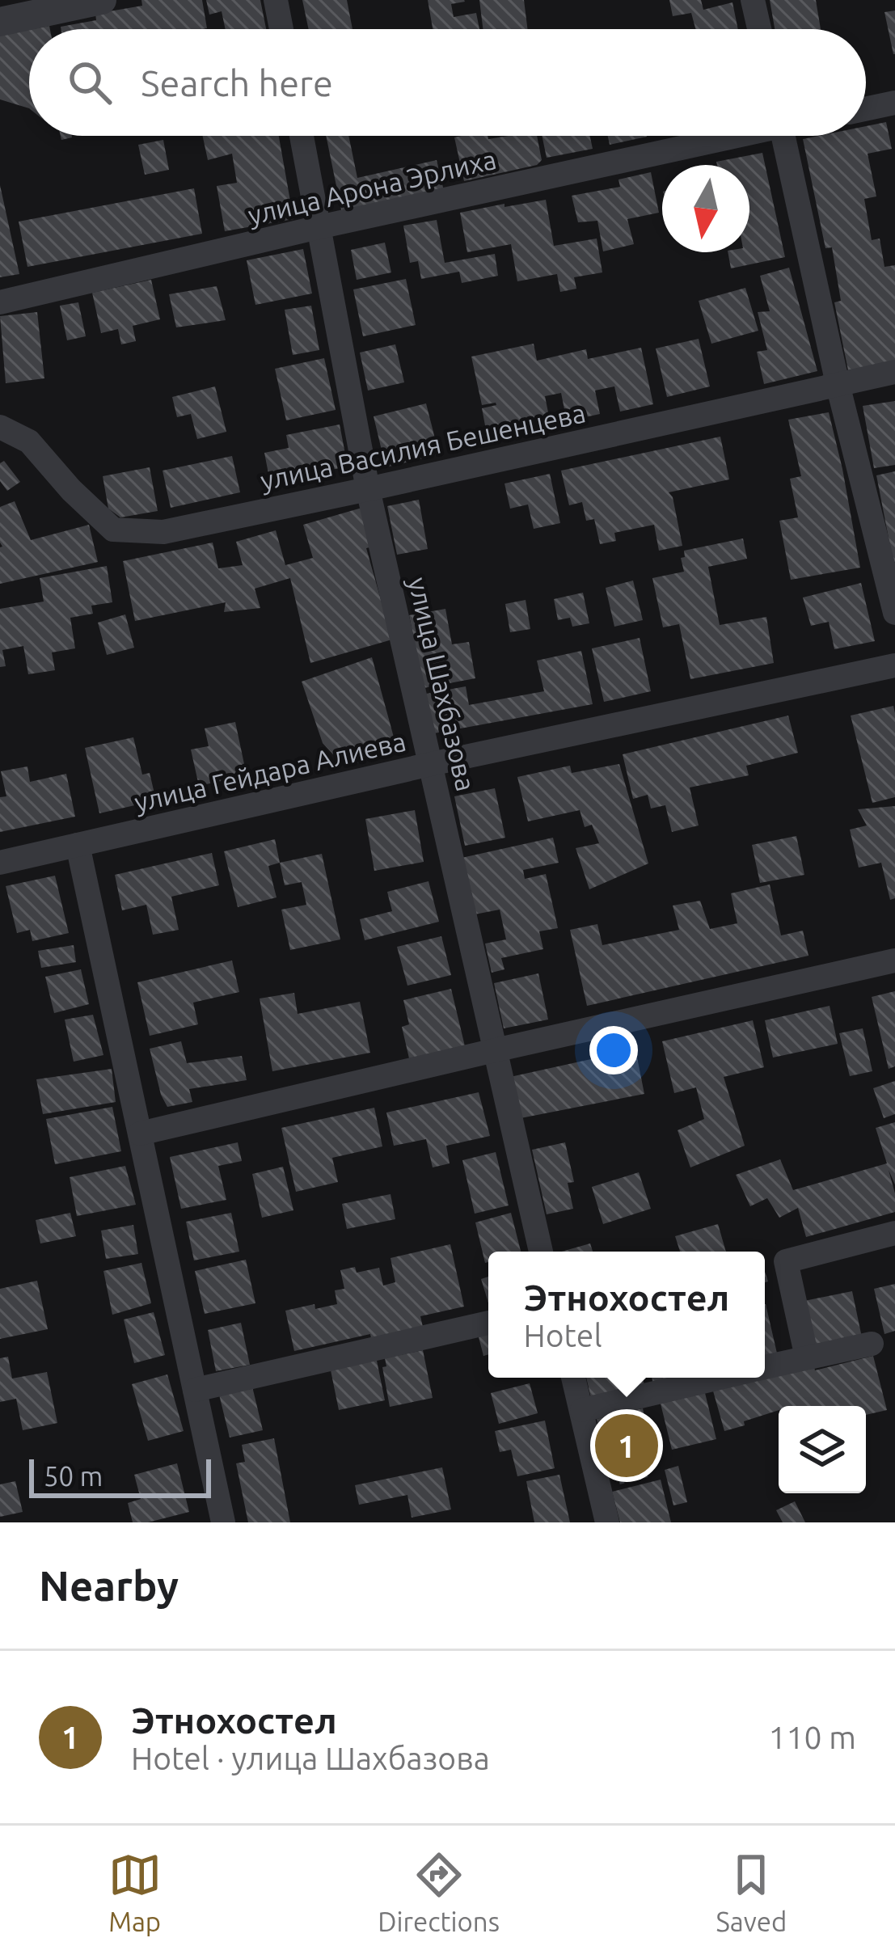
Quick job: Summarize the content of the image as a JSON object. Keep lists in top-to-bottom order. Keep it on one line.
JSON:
{"streets":{"street":["улица Арона Эрлиха","улица Василия Бешенцева","улица Шахбазова","улица Гейдара Алиева"]},"crossings":[["улица Арона Эрлиха","улица Шахбазова"],["улица Василия Бешенцева","улица Шахбазова"],["улица Шахбазова","улица Гейдара Алиева"]],"scale_bar":"50 m","north":"bottom","page":{"search":"Search here","popup":["Этнохостел","Hotel"],"pins":"1","scale":"50 m","heading":"Nearby","list":[{"mark":"1","name":"Этнохостел","note":"Hotel · улица Шахбазова","value":"110 m"}],"nav":["Map","Directions","Saved"]}}
